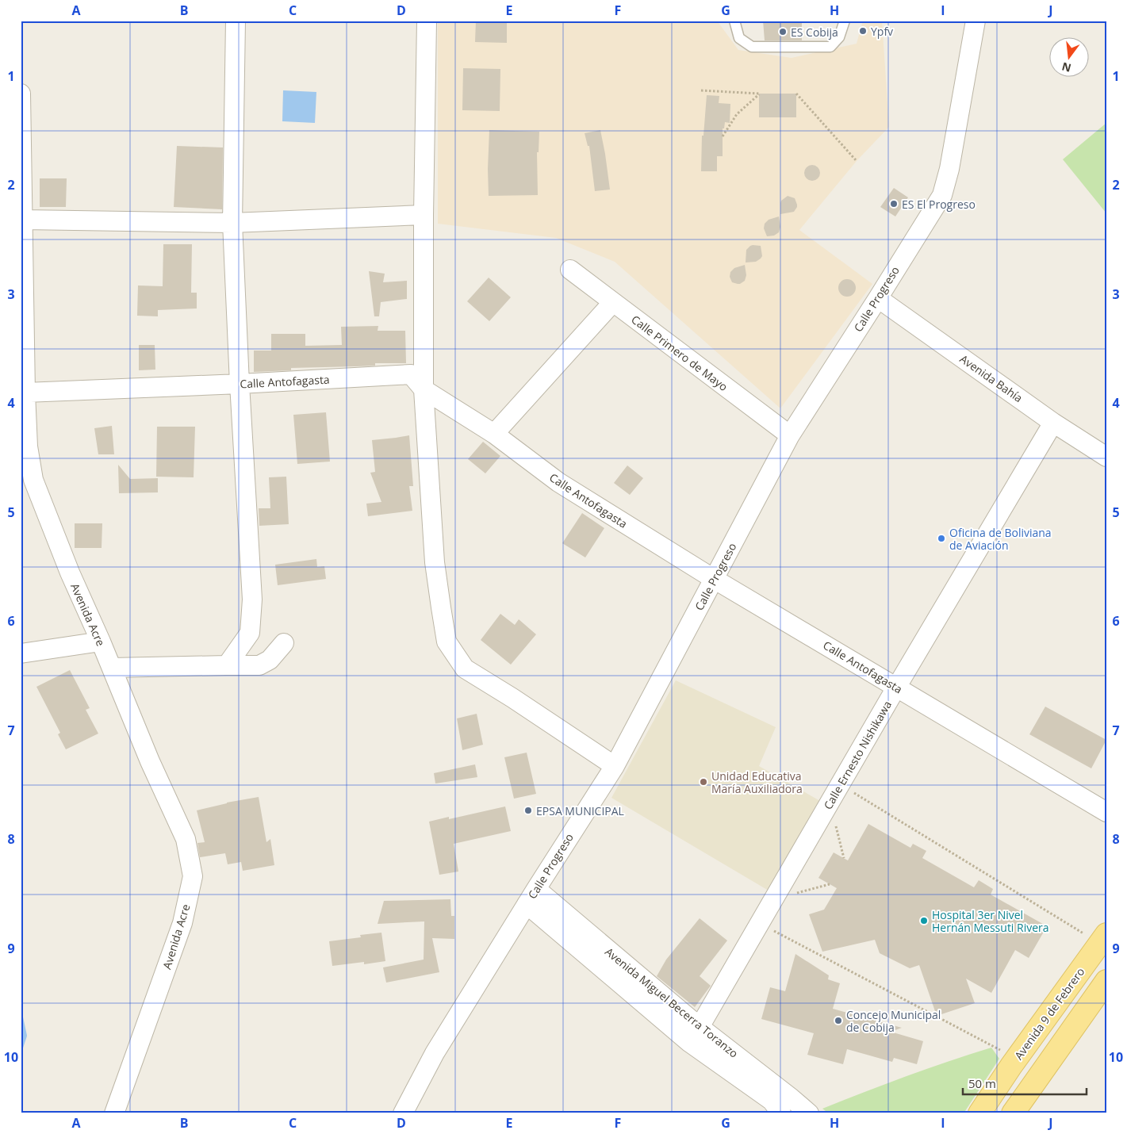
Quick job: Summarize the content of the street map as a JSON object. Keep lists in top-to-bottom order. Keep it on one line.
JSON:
{"streets":{"main road":["Avenida 9 de Febrero"],"street":["Calle Progreso","Calle Primero de Mayo","Avenida Bahía","Calle Antofagasta","Avenida Acre","Calle Ernesto Nishikawa","Avenida Miguel Becerra Toranzo"]},"crossings":[["Calle Progreso","Calle Primero de Mayo"],["Calle Progreso","Avenida Bahía"],["Calle Progreso","Calle Antofagasta"],["Calle Progreso","Avenida Miguel Becerra Toranzo"],["Avenida Bahía","Calle Ernesto Nishikawa"],["Calle Antofagasta","Avenida Acre"],["Calle Antofagasta","Calle Ernesto Nishikawa"],["Calle Ernesto Nishikawa","Avenida Miguel Becerra Toranzo"]],"places":["Ypfv","ES Cobija","ES El Progreso","Oficina de Boliviana de Aviación","Unidad Educativa María Auxiliadora","EPSA MUNICIPAL","Hospital 3er Nivel Hernán Messuti Rivera","Concejo Municipal de Cobija"],"scale_bar":"50 m","north":"bottom","grid":{"columns":["A","B","C","D","E","F","G","H","I","J"],"rows":["1","2","3","4","5","6","7","8","9","10"]}}
